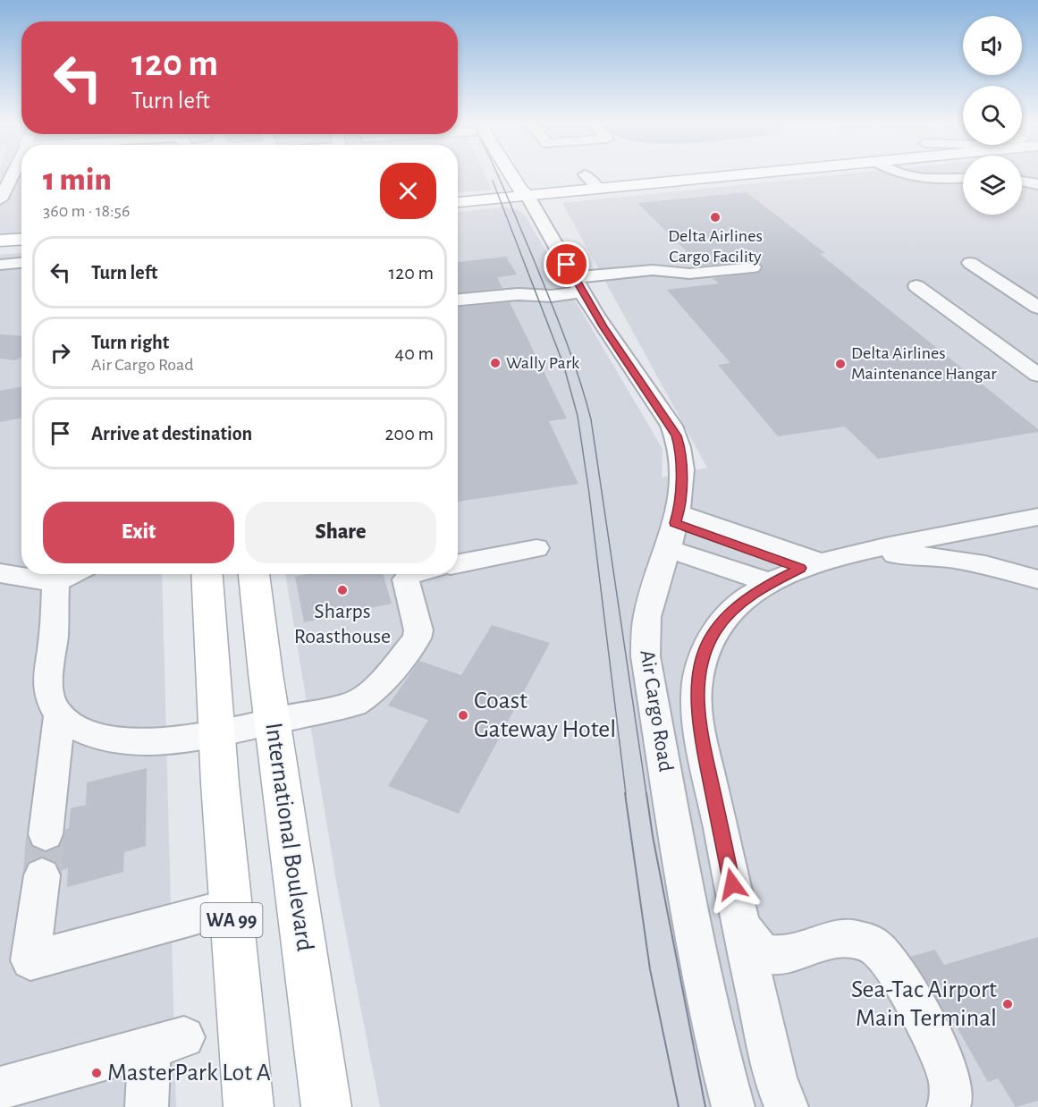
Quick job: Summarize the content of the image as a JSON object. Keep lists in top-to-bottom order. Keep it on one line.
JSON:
{"streets":{"main road":["International Boulevard","WA 99"],"street":["Air Cargo Road"]},"places":["Delta Airlines Cargo Facility","Wally Park","Delta Airlines Maintenance Hangar","Sharps Roasthouse","Coast Gateway Hotel","Sea-Tac Airport Main Terminal","MasterPark Lot A"],"page":{"turn":["120 m","Turn left"],"heading":["1 min","360 m · 18:56"],"list":[{"name":"Turn left","value":"120 m"},{"name":"Turn right","note":"Air Cargo Road","value":"40 m"},{"name":"Arrive at destination","value":"200 m"}],"buttons":["Exit","Share"]}}
